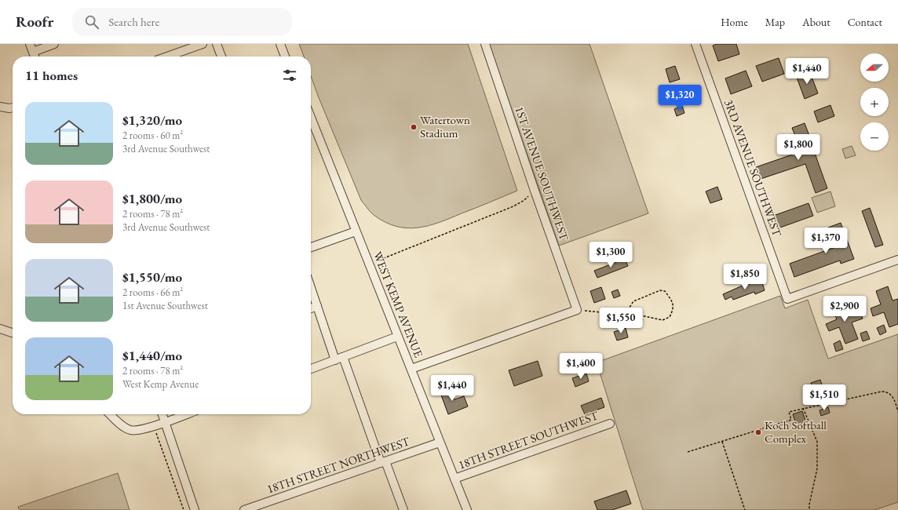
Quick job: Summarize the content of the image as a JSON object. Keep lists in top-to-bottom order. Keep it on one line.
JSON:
{"streets":{"street":["3RD AVENUE SOUTHWEST","1ST AVENUE SOUTHWEST","WEST KEMP AVENUE","18TH STREET SOUTHWEST","18TH STREET NORTHWEST"]},"crossings":[["WEST KEMP AVENUE","18TH STREET SOUTHWEST"],["WEST KEMP AVENUE","18TH STREET NORTHWEST"]],"places":["Watertown Stadium","Koch Softball Complex"],"north":"left","page":{"header":"Roofr","search":"Search here","nav":["Home","Map","About","Contact"],"map_buttons":["+","−"],"heading":"11 homes","price":["$1,440","$1,320","$1,800","$1,370","$1,300","$1,850","$2,900","$1,550","$1,400","$1,440","$1,510"],"list":[{"name":"$1,320/mo","note":"2 rooms · 60 m² · 3rd Avenue Southwest"},{"name":"$1,800/mo","note":"2 rooms · 78 m² · 3rd Avenue Southwest"},{"name":"$1,550/mo","note":"2 rooms · 66 m² · 1st Avenue Southwest"},{"name":"$1,440/mo","note":"2 rooms · 78 m² · West Kemp Avenue"}]}}
